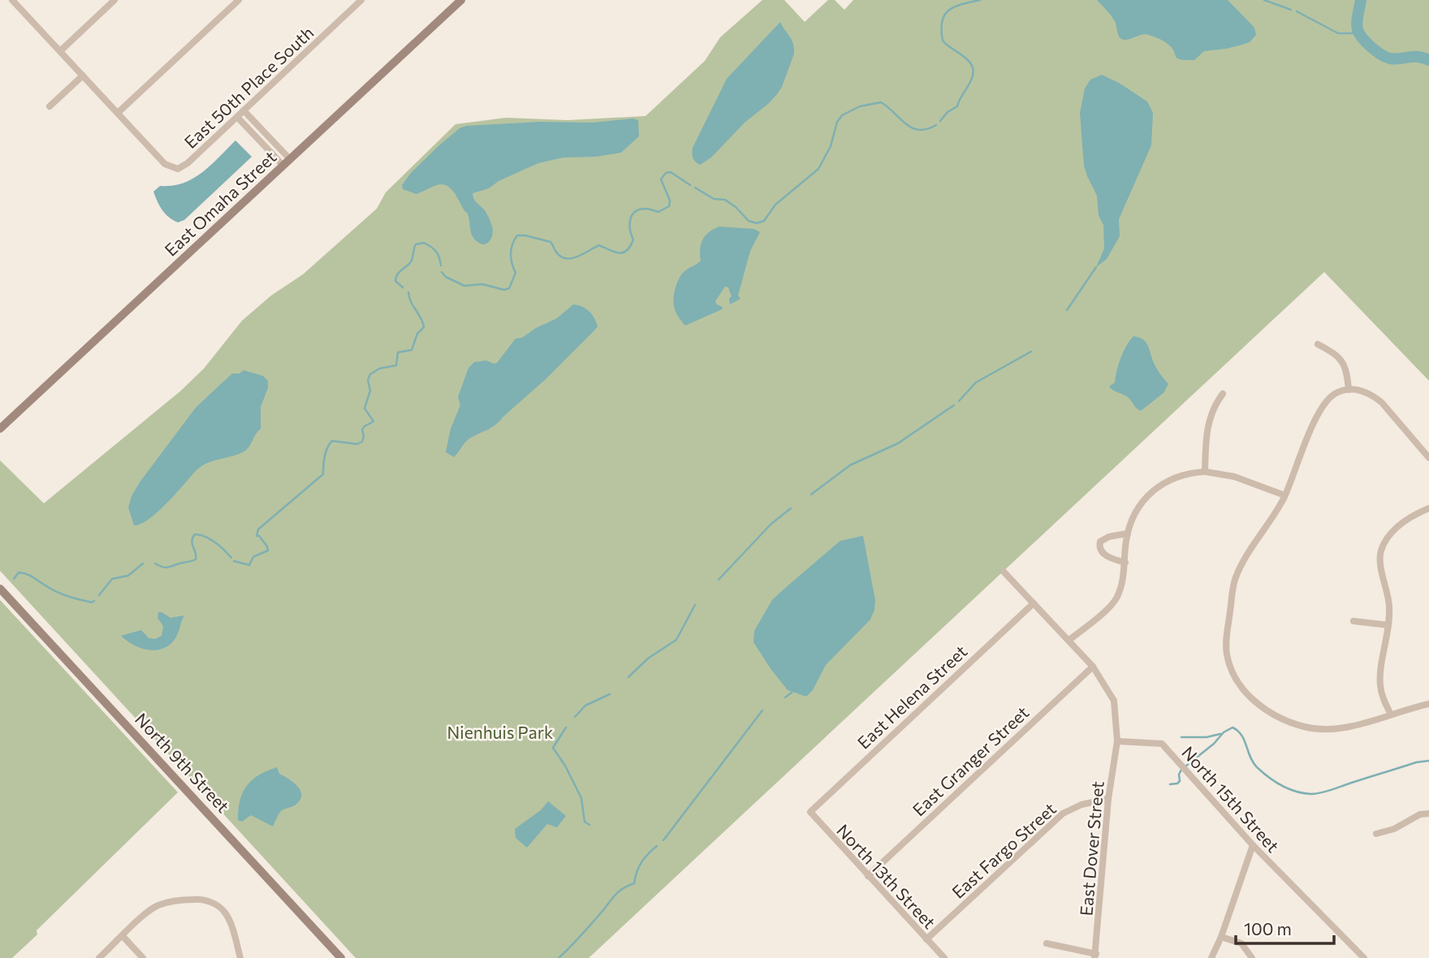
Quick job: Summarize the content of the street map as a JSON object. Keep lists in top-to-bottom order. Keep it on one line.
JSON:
{"streets":{"street":["East 50th Place South","East Omaha Street","East Helena Street","East Granger Street","North 9th Street","North 15th Street","East Dover Street","East Fargo Street","North 13th Street"]},"crossings":[["East Helena Street","North 13th Street"],["East Granger Street","North 13th Street"],["North 15th Street","East Dover Street"],["East Dover Street","East Fargo Street"],["East Fargo Street","North 13th Street"]],"parks":["Nienhuis Park"],"scale_bar":"100 m"}
